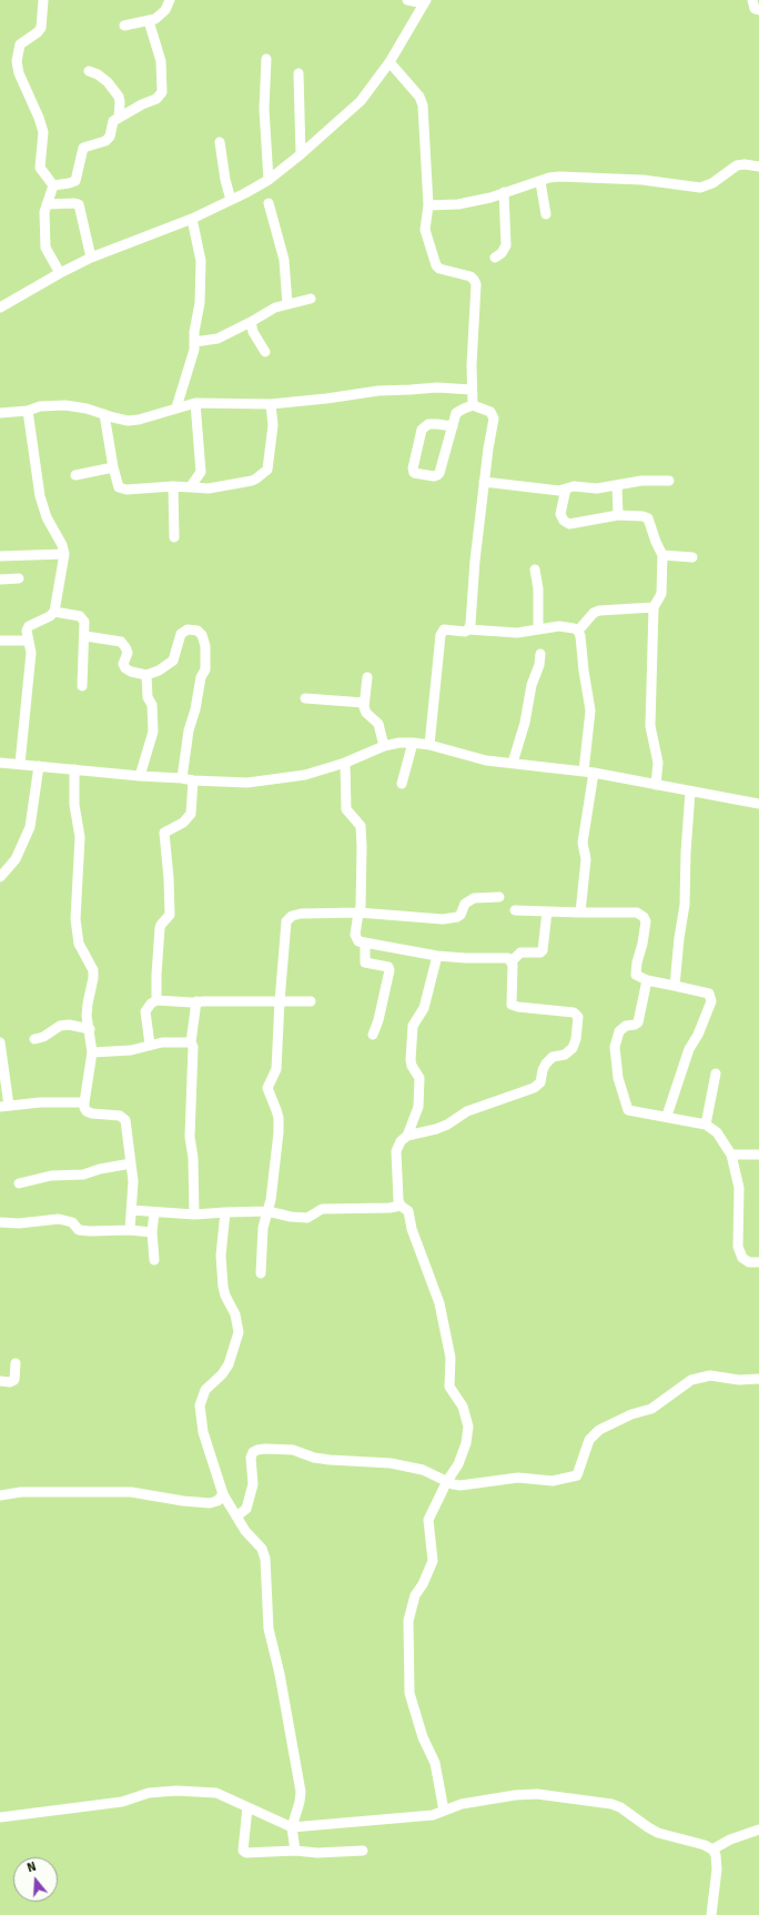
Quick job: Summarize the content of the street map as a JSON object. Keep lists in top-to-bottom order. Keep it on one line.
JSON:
{"north":"top"}
